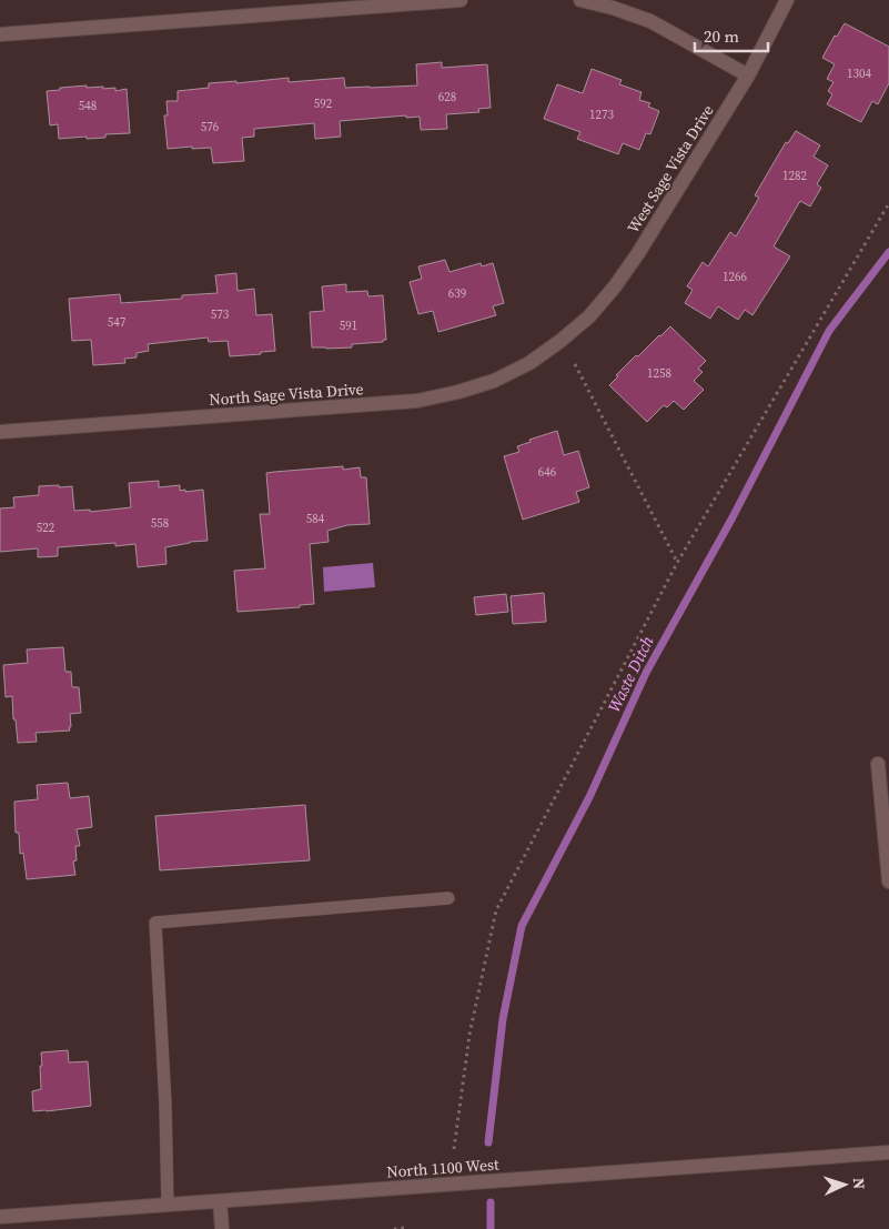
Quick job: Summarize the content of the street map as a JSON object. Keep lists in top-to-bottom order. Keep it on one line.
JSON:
{"streets":{"street":["West Sage Vista Drive","North Sage Vista Drive","North 1100 West"]},"crossings":[["West Sage Vista Drive","North Sage Vista Drive"]],"water":["Waste Ditch"],"house_numbers":["1304","628","592","548","1273","576","1282","1266","639","573","547","591","1258","646","584","558","522"],"scale_bar":"20 m","north":"right"}
